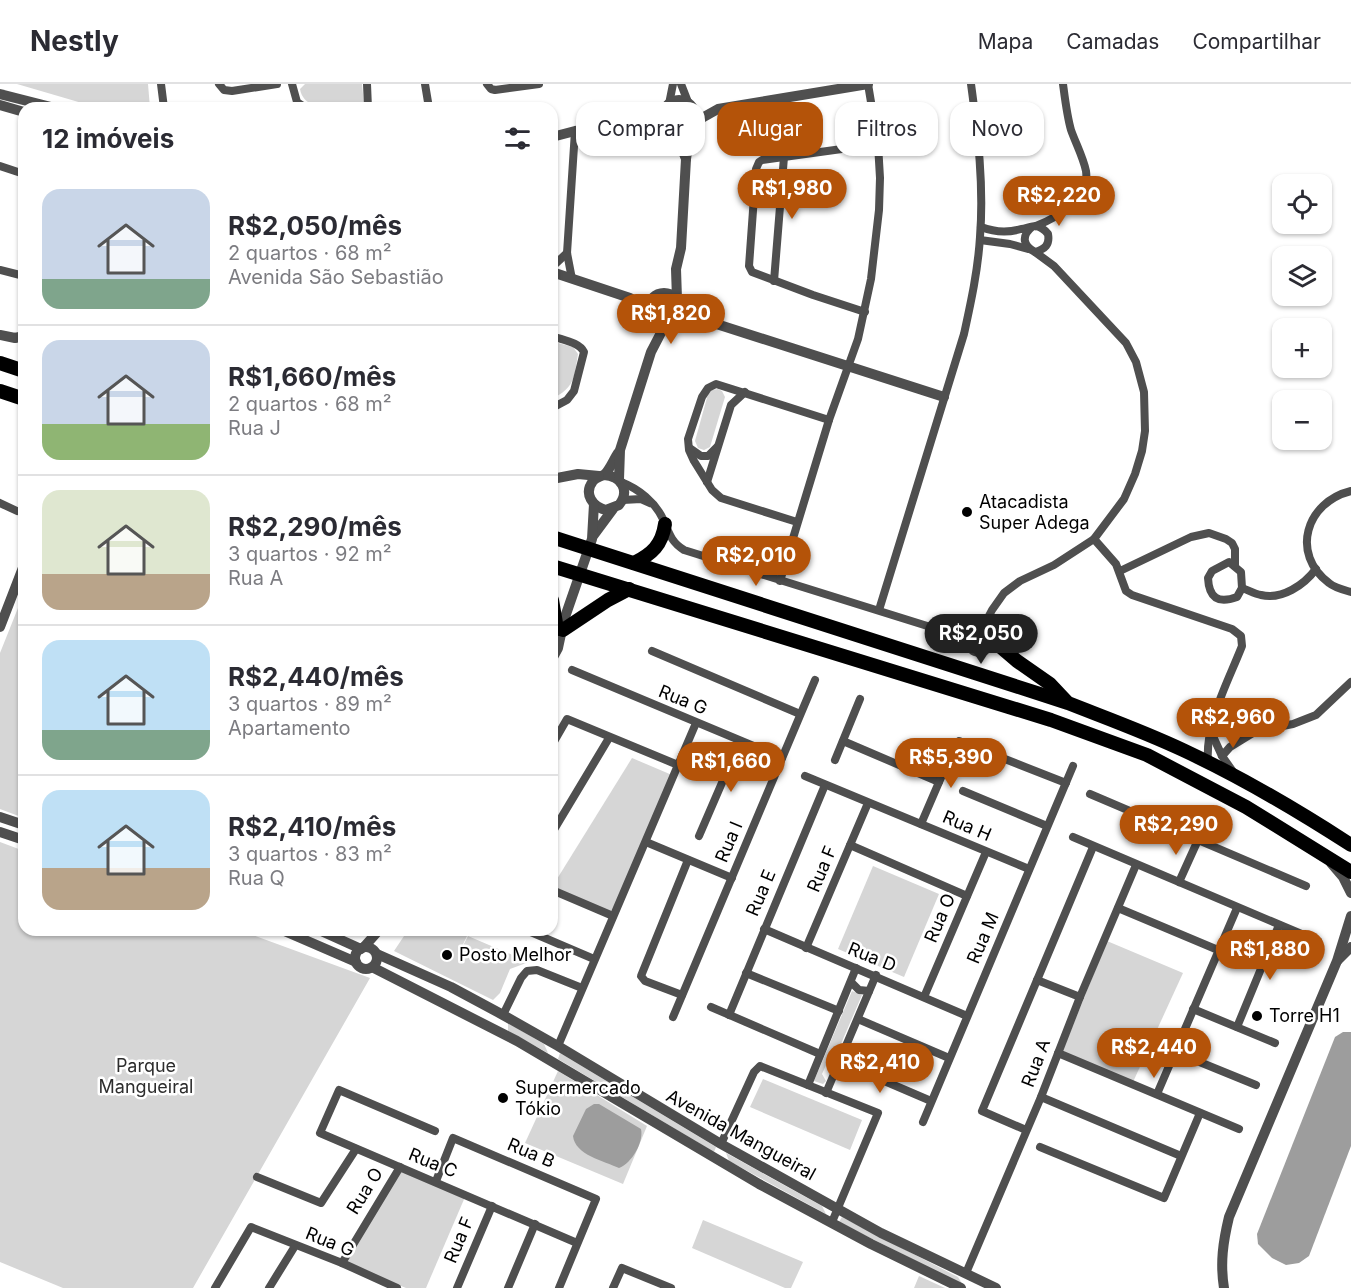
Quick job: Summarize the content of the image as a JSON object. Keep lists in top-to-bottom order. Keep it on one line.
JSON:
{"streets":{"street":["Rua G","Rua H","Rua I","Rua F","Rua E","Rua O","Rua M","Rua D","Rua A","Avenida Mangueiral","Rua B","Rua C"]},"crossings":[["Rua G","Rua I"],["Rua G","Rua O"],["Rua H","Rua F"],["Rua H","Rua E"],["Rua H","Rua O"],["Rua H","Rua M"],["Rua F","Rua D"],["Rua F","Rua C"],["Rua E","Rua D"],["Rua O","Rua D"],["Rua O","Rua C"],["Rua M","Rua D"],["Rua A","Avenida Mangueiral"],["Rua B","Rua C"]],"parks":["Parque Mangueiral"],"places":["Atacadista Super Adega","Posto Melhor","Torre H1","Supermercado Tókio"],"page":{"header":"Nestly","nav":["Mapa","Camadas","Compartilhar"],"chip":["Comprar","Alugar","Filtros","Novo"],"heading":"12 imóveis","price":["R$1,980","R$2,220","R$1,820","R$2,010","R$2,050","R$2,960","R$5,390","R$1,660","R$2,290","R$1,880","R$2,440","R$2,410"],"map_buttons":["+","−"],"list":[{"name":"R$2,050/mês","note":"2 quartos · 68 m² · Avenida São Sebastião"},{"name":"R$1,660/mês","note":"2 quartos · 68 m² · Rua J"},{"name":"R$2,290/mês","note":"3 quartos · 92 m² · Rua A"},{"name":"R$2,440/mês","note":"3 quartos · 89 m² · Apartamento"},{"name":"R$2,410/mês","note":"3 quartos · 83 m² · Rua Q"}]}}
